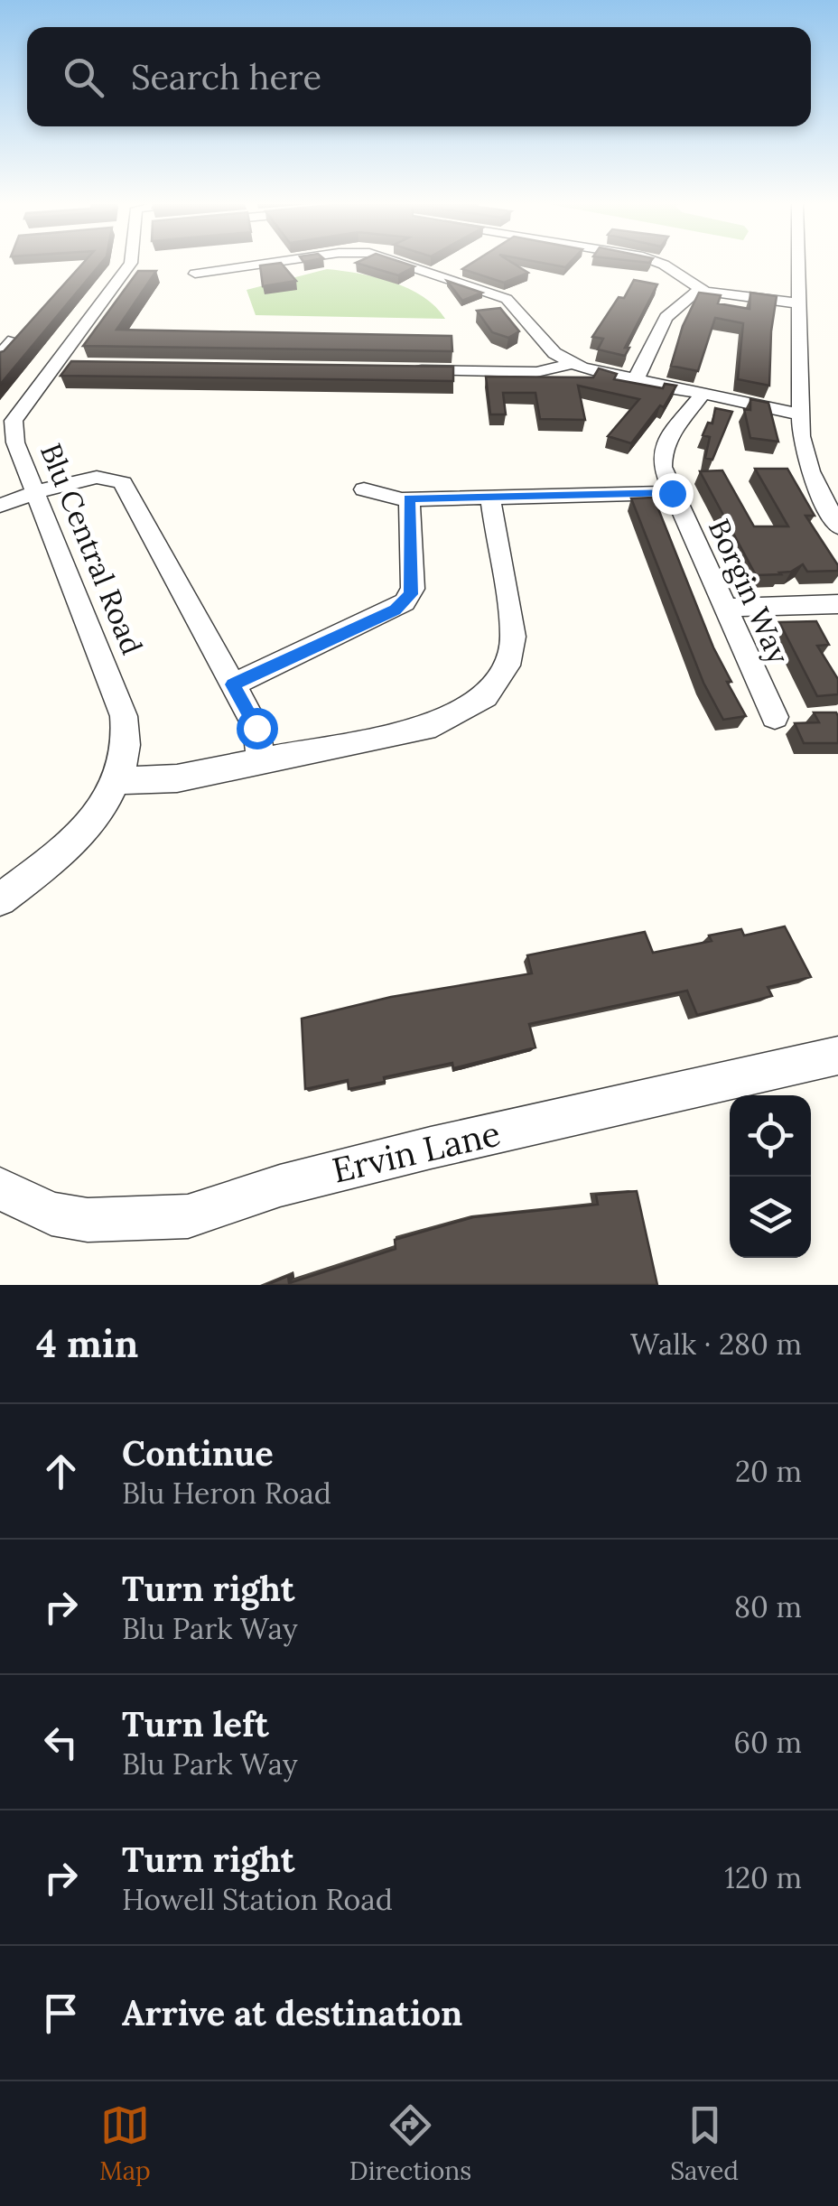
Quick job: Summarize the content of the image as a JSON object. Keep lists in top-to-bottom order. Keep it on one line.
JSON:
{"streets":{"street":["Blu Central Road","Borgin Way","Ervin Lane"]},"page":{"search":"Search here","heading":["4 min","Walk · 280 m"],"list":[["Continue","Blu Heron Road","20 m"],["Turn right","Blu Park Way","80 m"],["Turn left","Blu Park Way","60 m"],["Turn right","Howell Station Road","120 m"],"Arrive at destination"],"nav":["Map","Directions","Saved"]}}
